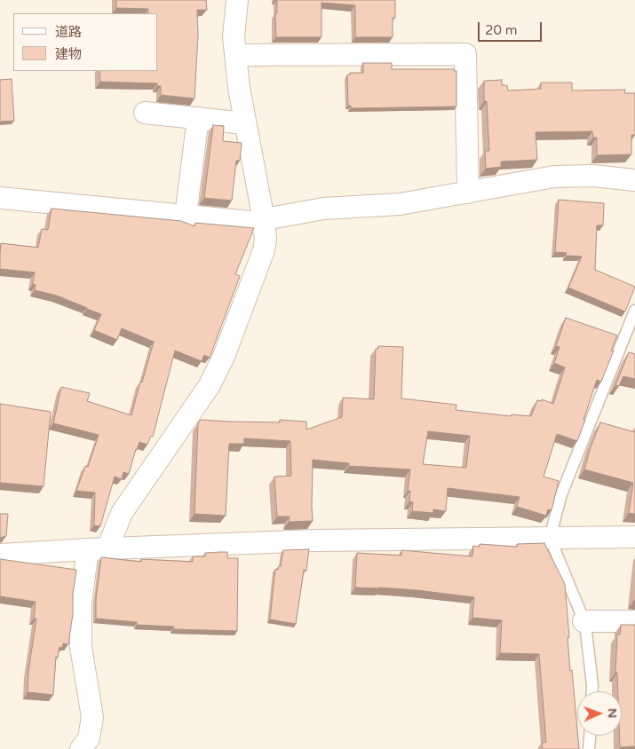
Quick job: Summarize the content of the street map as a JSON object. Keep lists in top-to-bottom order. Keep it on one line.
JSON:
{"legend":["道路","建物"],"scale_bar":"20 m","north":"right"}
